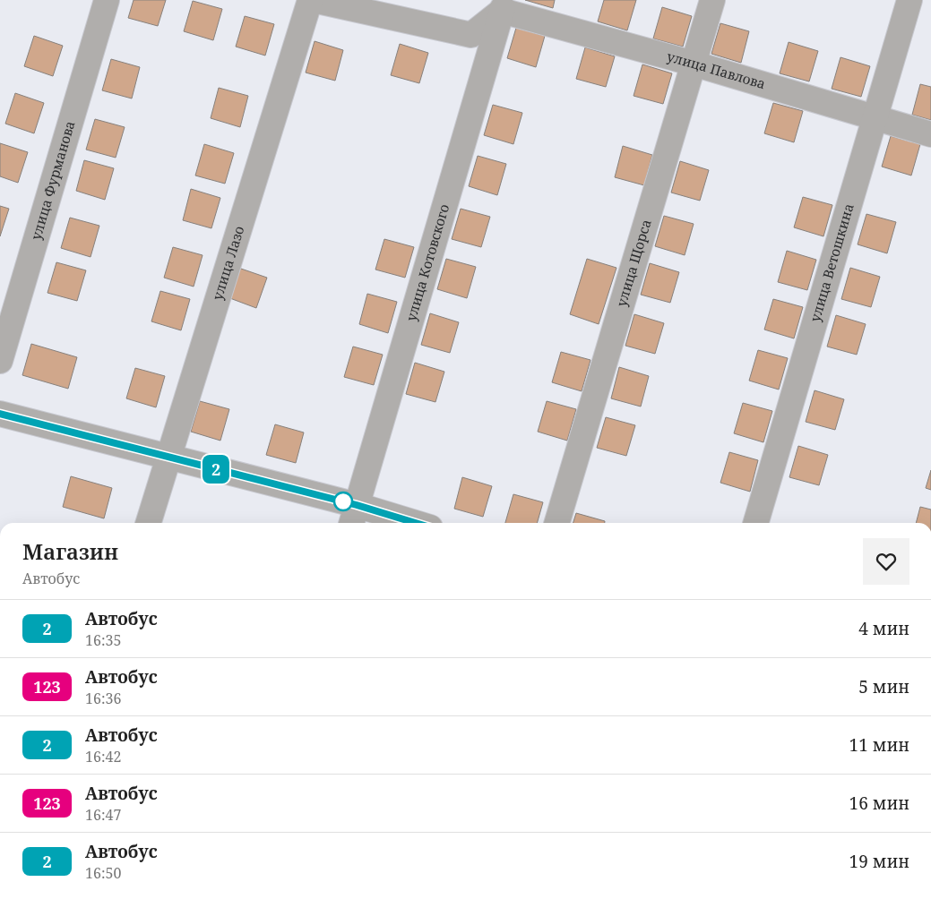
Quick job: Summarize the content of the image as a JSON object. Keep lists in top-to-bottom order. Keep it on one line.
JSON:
{"streets":{"street":["улица Павлова","улица Фурманова","улица Лазо","улица Котовского","улица Щорса","улица Ветошкина"]},"crossings":[["улица Павлова","улица Котовского"],["улица Павлова","улица Щорса"],["улица Павлова","улица Ветошкина"]],"lines":["bus line 2"],"page":{"on_map":"2","heading":["Магазин","Автобус"],"list":[{"mark":"2","name":"Автобус","note":"16:35","value":"4 мин"},{"mark":"123","name":"Автобус","note":"16:36","value":"5 мин"},{"mark":"2","name":"Автобус","note":"16:42","value":"11 мин"},{"mark":"123","name":"Автобус","note":"16:47","value":"16 мин"},{"mark":"2","name":"Автобус","note":"16:50","value":"19 мин"}]}}
